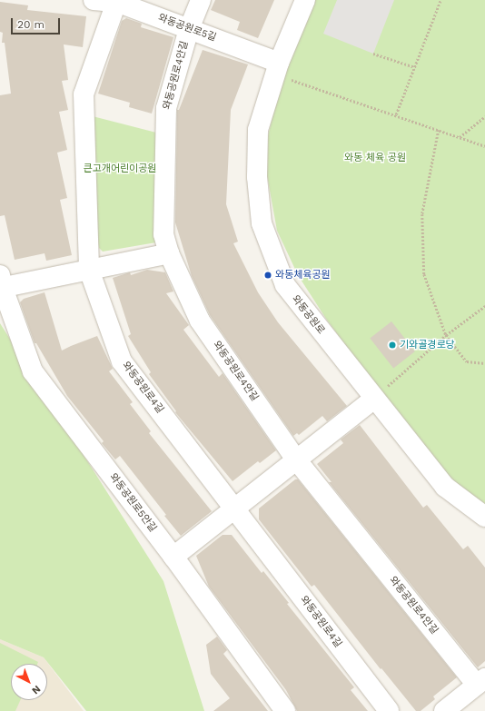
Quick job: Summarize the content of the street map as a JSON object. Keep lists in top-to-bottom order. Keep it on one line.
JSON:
{"streets":{"street":["와동공원로5길","와동공원로4안길","와동공원로","와동공원로4길","와동공원로5안길"]},"crossings":[["와동공원로5길","와동공원로4안길"],["와동공원로5길","와동공원로"],["와동공원로5길","와동공원로4길"]],"parks":["와동 체육 공원","큰고개어린이공원"],"places":["와동체육공원","기와골경로당"],"scale_bar":"20 m","north":"bottom right"}
